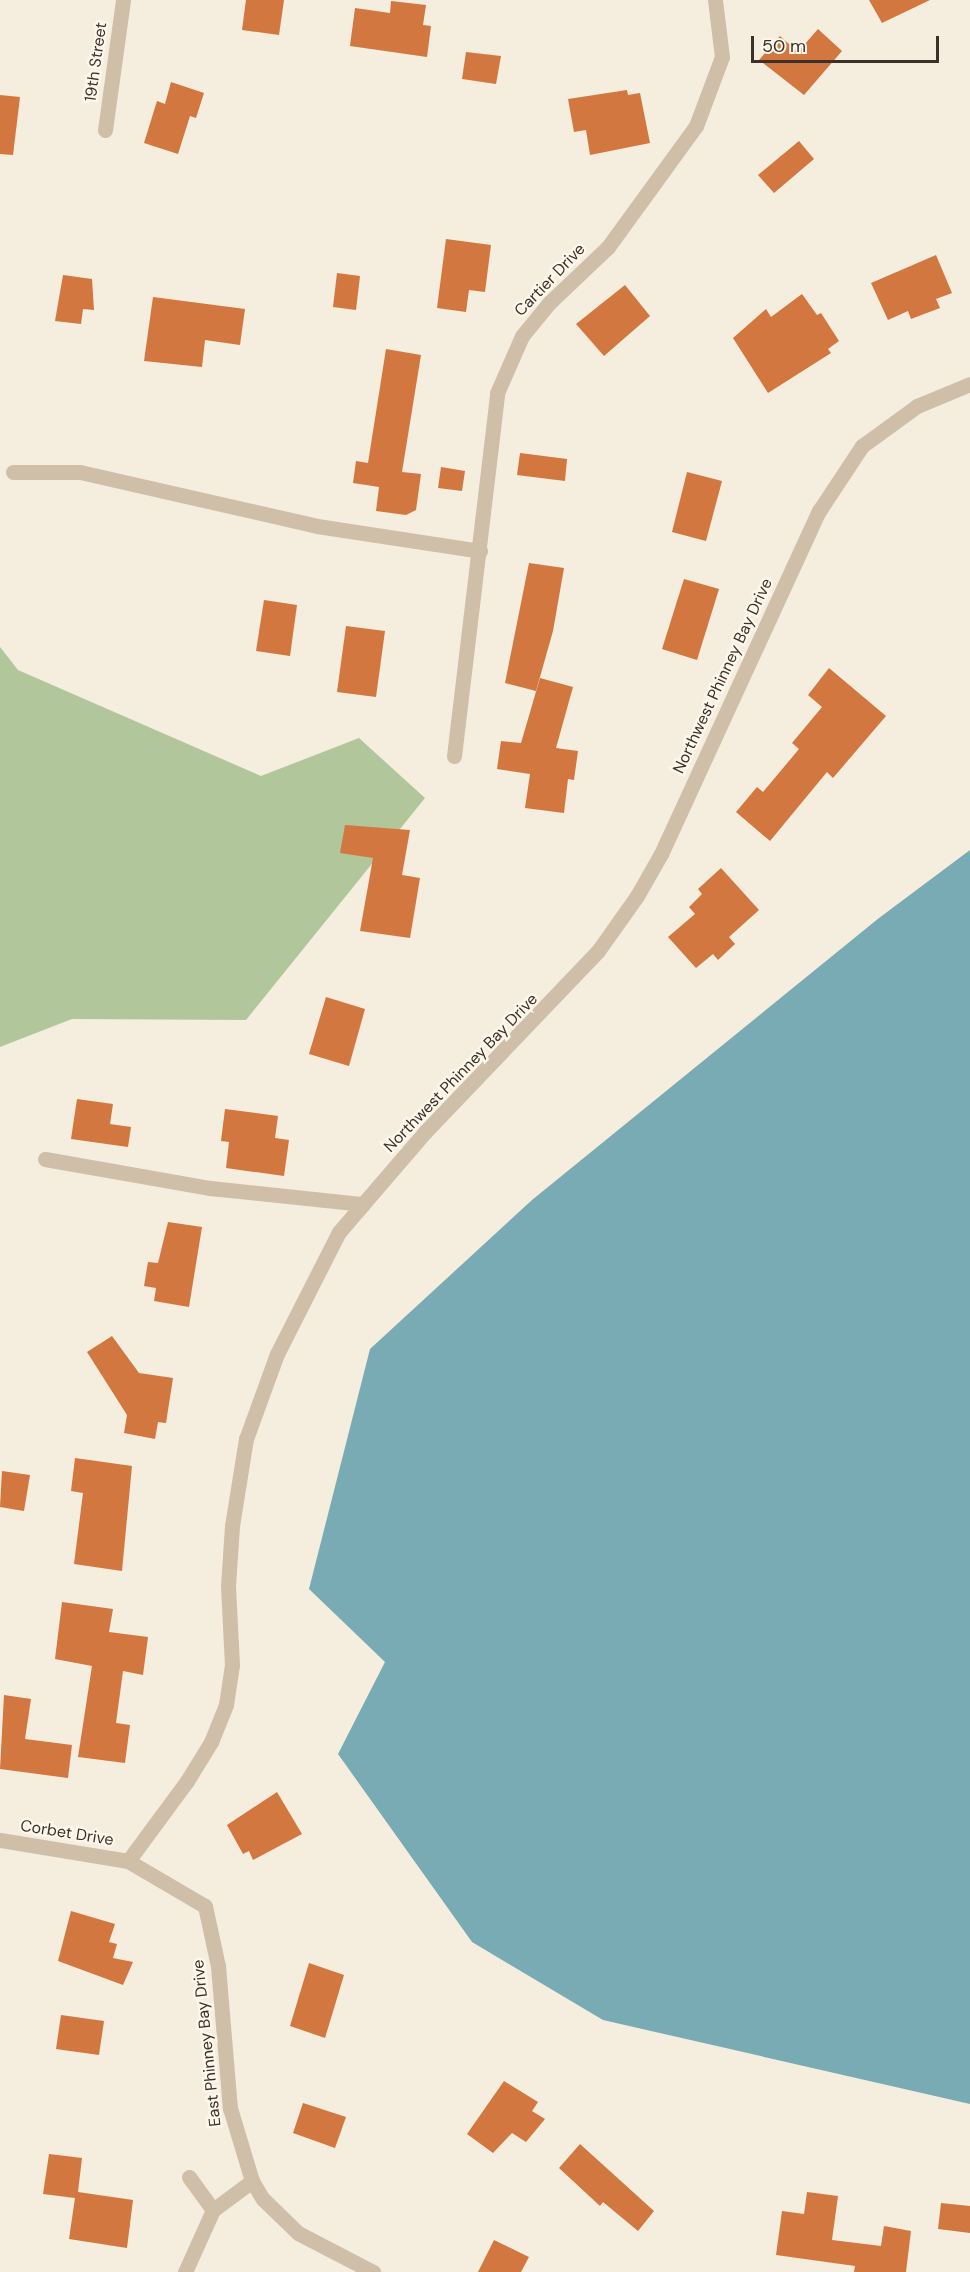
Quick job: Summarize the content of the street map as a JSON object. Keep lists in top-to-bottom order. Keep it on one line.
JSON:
{"streets":{"street":["19th Street","Cartier Drive","Northwest Phinney Bay Drive","Corbet Drive","East Phinney Bay Drive"]},"crossings":[["Northwest Phinney Bay Drive","Corbet Drive"],["Northwest Phinney Bay Drive","East Phinney Bay Drive"],["Corbet Drive","East Phinney Bay Drive"]],"scale_bar":"50 m"}
